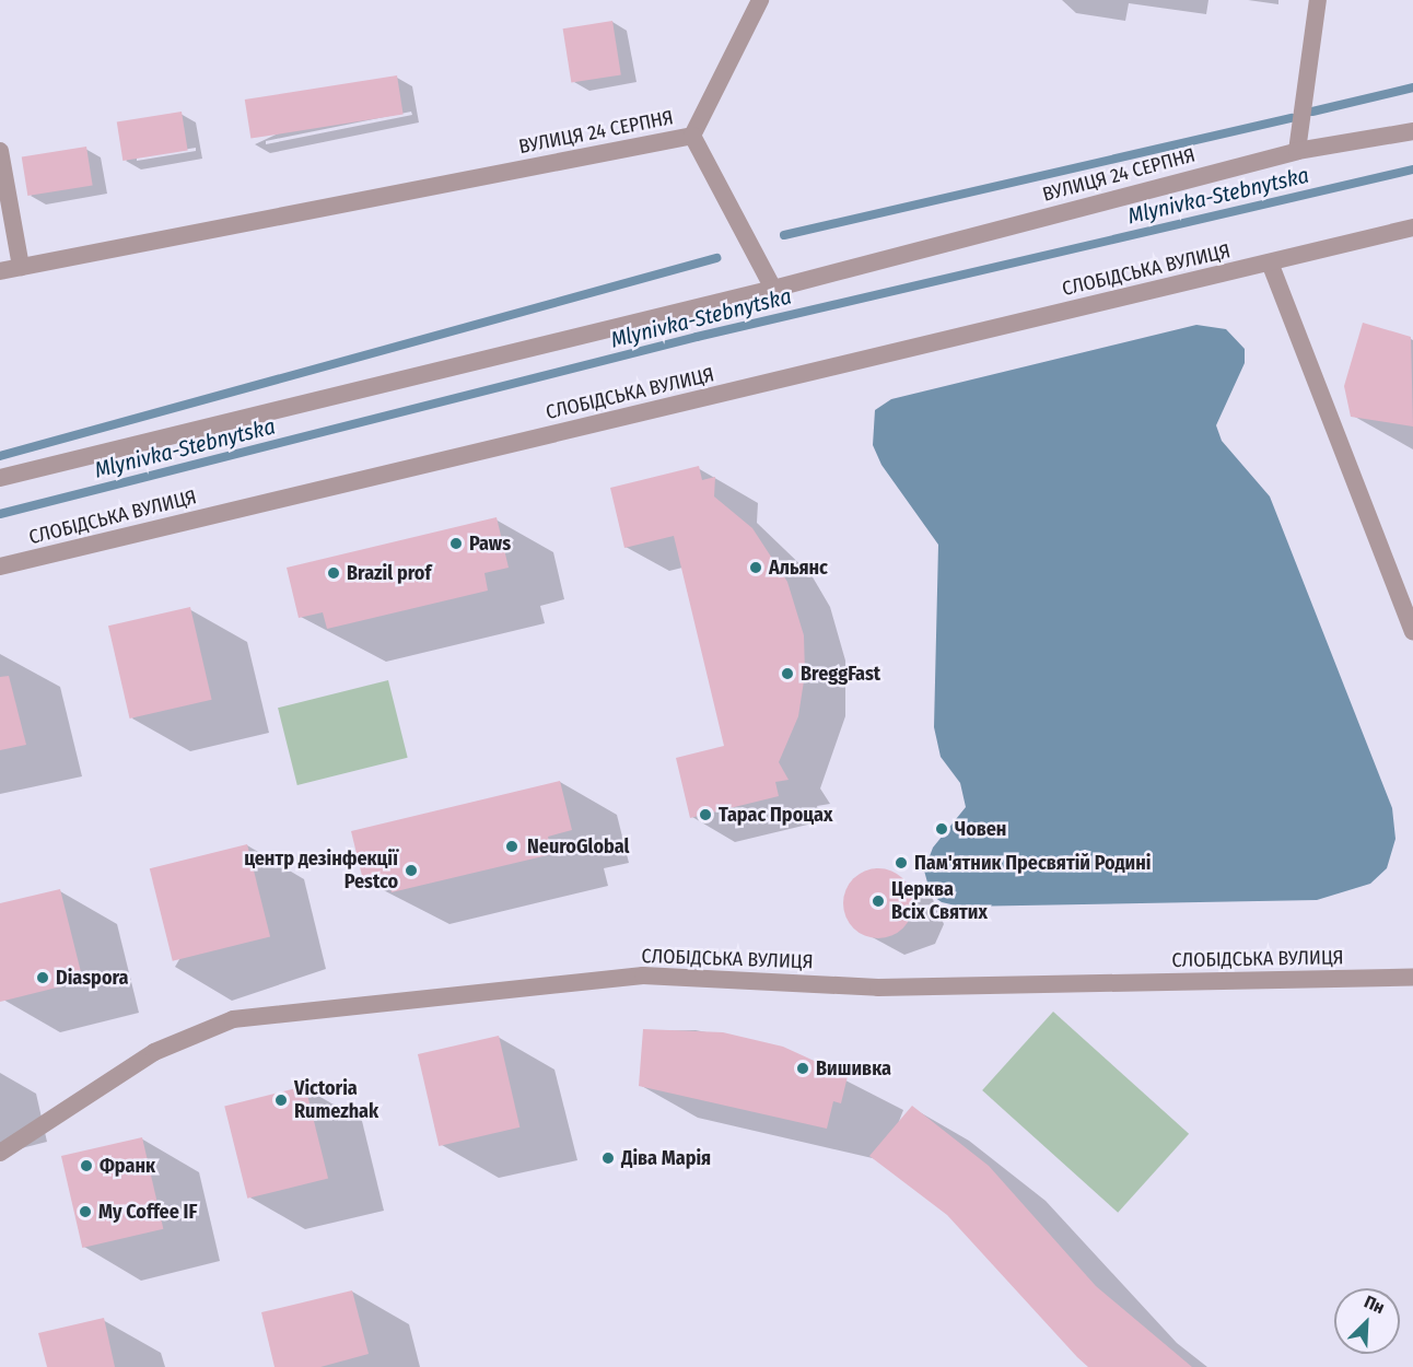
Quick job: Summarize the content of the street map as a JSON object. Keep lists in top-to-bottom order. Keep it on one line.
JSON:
{"streets":{"street":["ВУЛИЦЯ 24 СЕРПНЯ","СЛОБІДСЬКА ВУЛИЦЯ"]},"water":["Mlynivka-Stebnytska"],"places":["Paws","Альянс","Brazil prof","BreggFast","Тарас Процах","Човен","NeuroGlobal","Пам'ятник Пресвятій Родині","центр дезінфекції Pestco","Церква Всіх Святих","Diaspora","Вишивка","Victoria Rumezhak","Діва Марія","Франк","My Coffee IF"],"north":"top right"}
